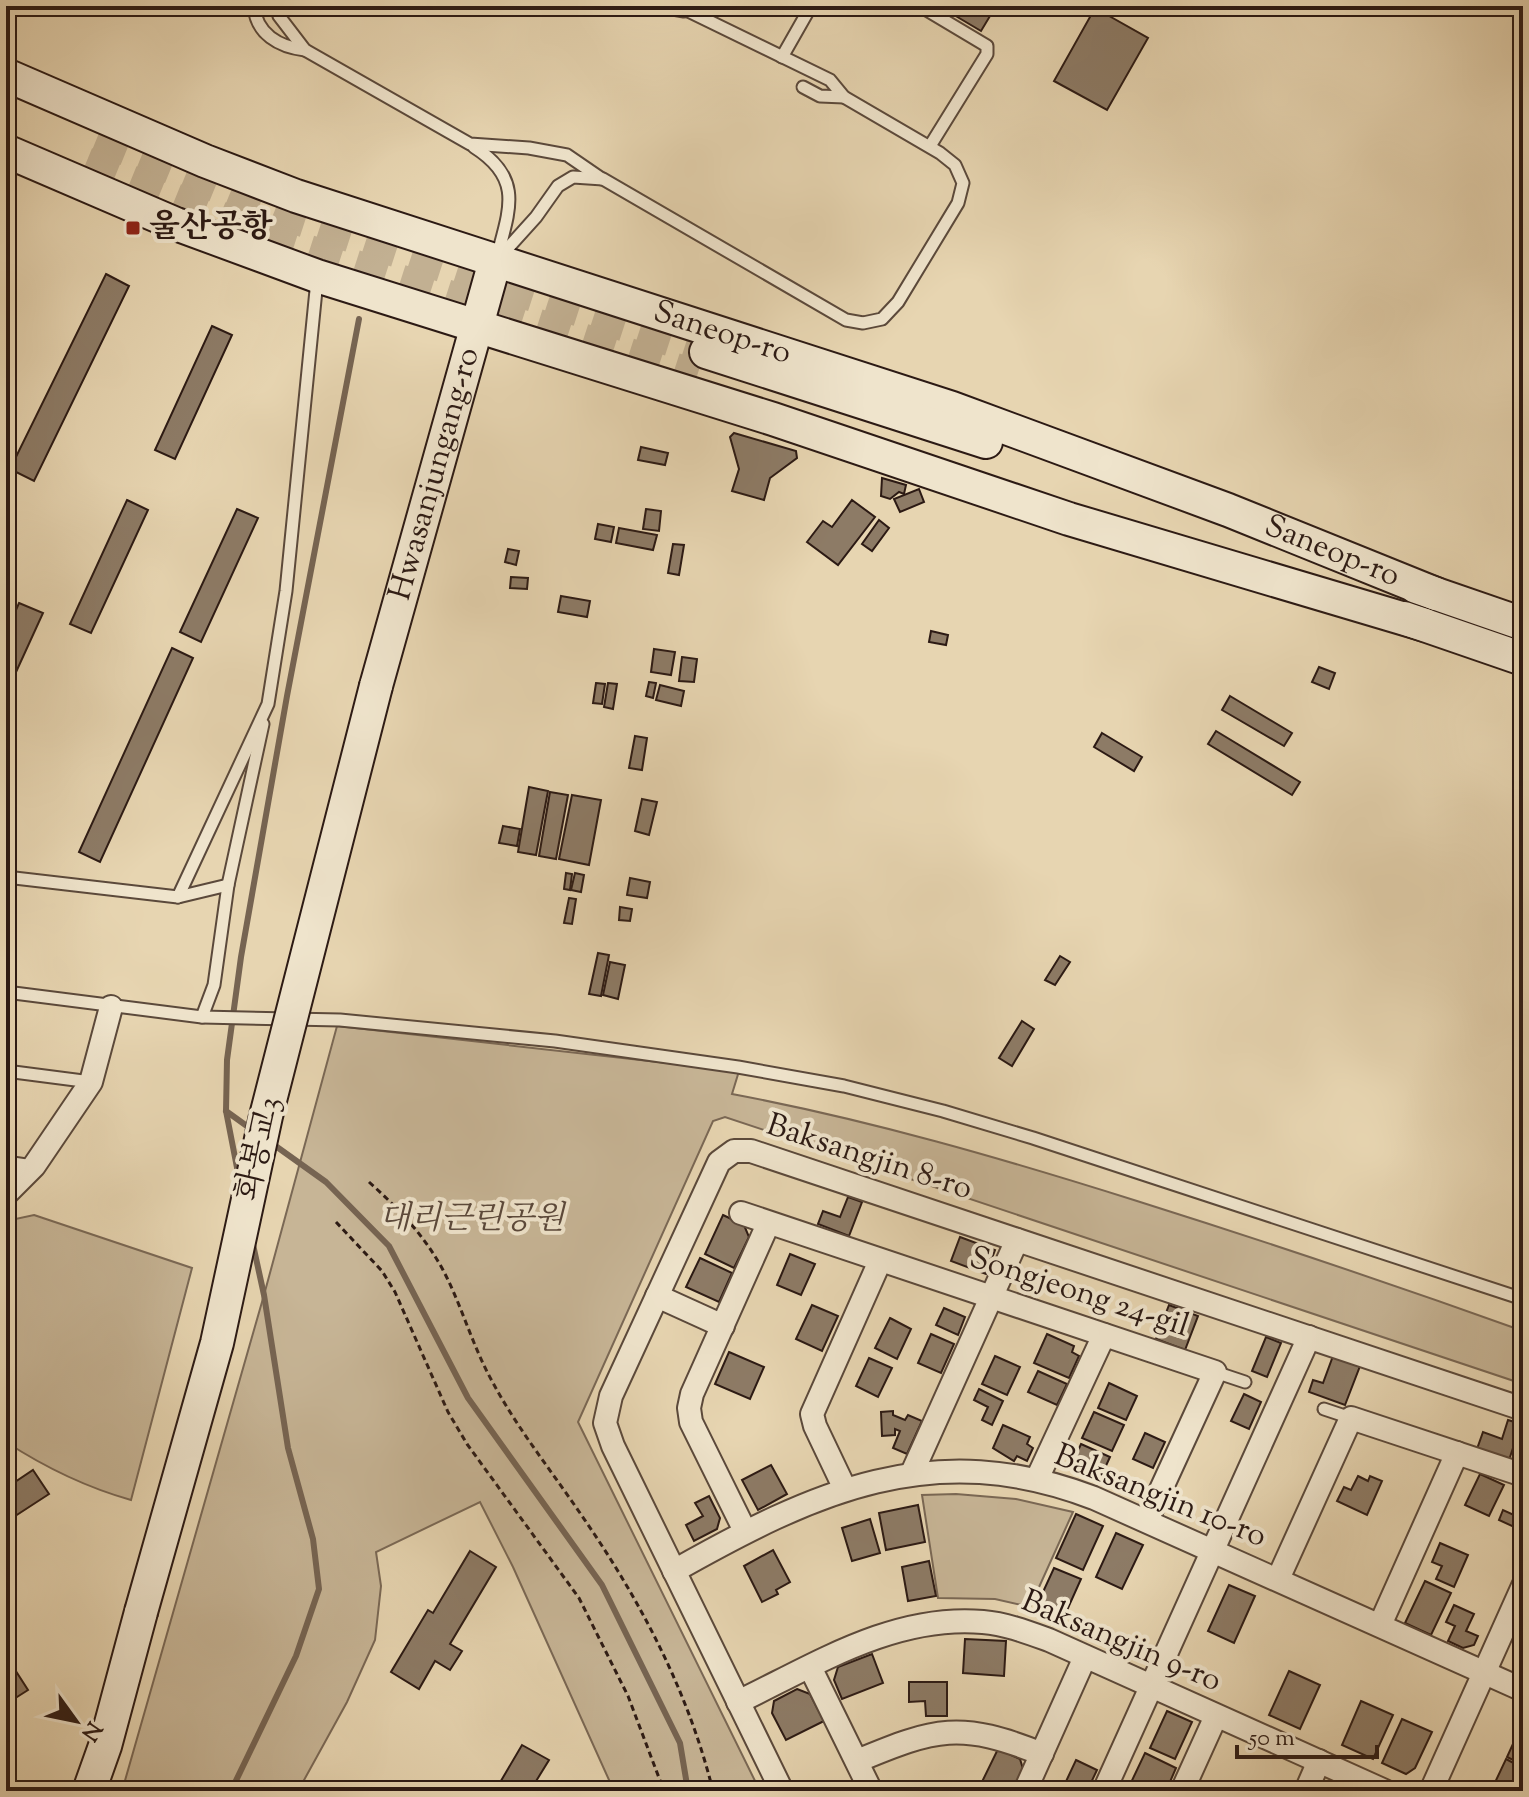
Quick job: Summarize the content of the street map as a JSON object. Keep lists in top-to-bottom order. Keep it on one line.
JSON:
{"streets":{"main road":["Saneop-ro","Hwasanjungang-ro","화봉교3"],"street":["Baksangjin 8-ro","Songjeong 24-gil","Baksangjin 10-ro","Baksangjin 9-ro"]},"crossings":[["Saneop-ro","Hwasanjungang-ro"],["Hwasanjungang-ro","화봉교3"],["Baksangjin 8-ro","Baksangjin 10-ro"],["Baksangjin 8-ro","Baksangjin 9-ro"],["Songjeong 24-gil","Baksangjin 10-ro"]],"parks":["대리근린공원"],"places":{"transit":["울산공항"]},"scale_bar":"50 m","north":"bottom right"}
